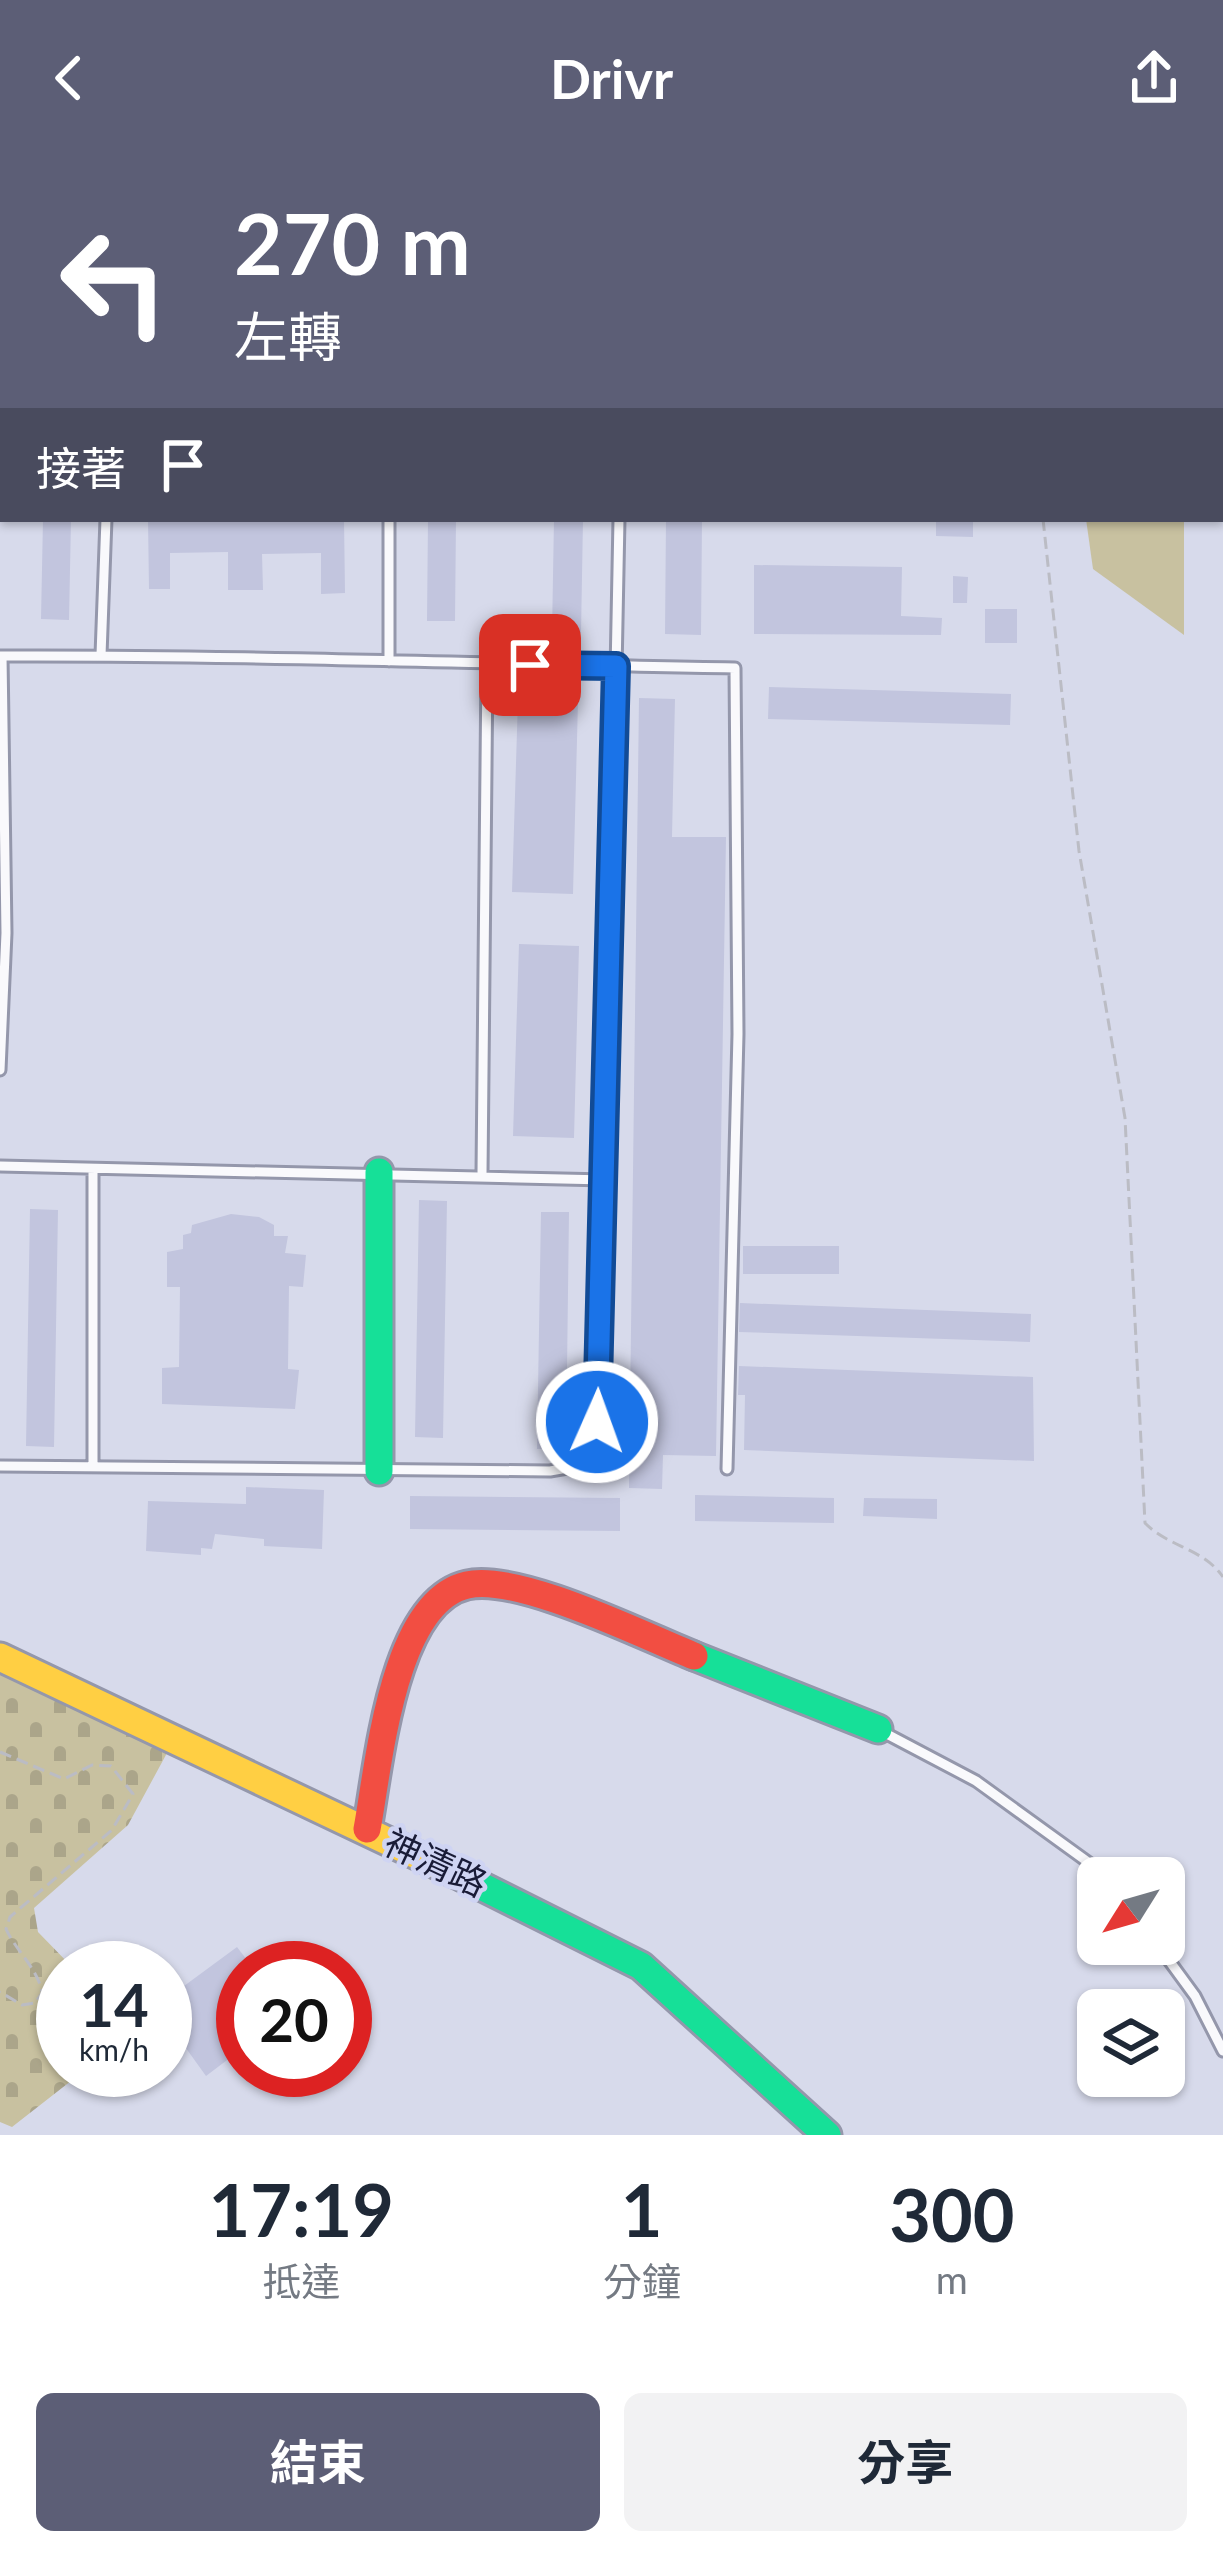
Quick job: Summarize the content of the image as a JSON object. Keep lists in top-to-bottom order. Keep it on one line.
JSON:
{"streets":{"street":["神清路"]},"north":"bottom left","page":{"header":"Drivr","turn":["270 m","左轉"],"then":"接著","speed":"14 km/h","limit":"20","eta":["17:19","抵達","1","分鐘","300","m"],"buttons":["結束","分享"]}}
